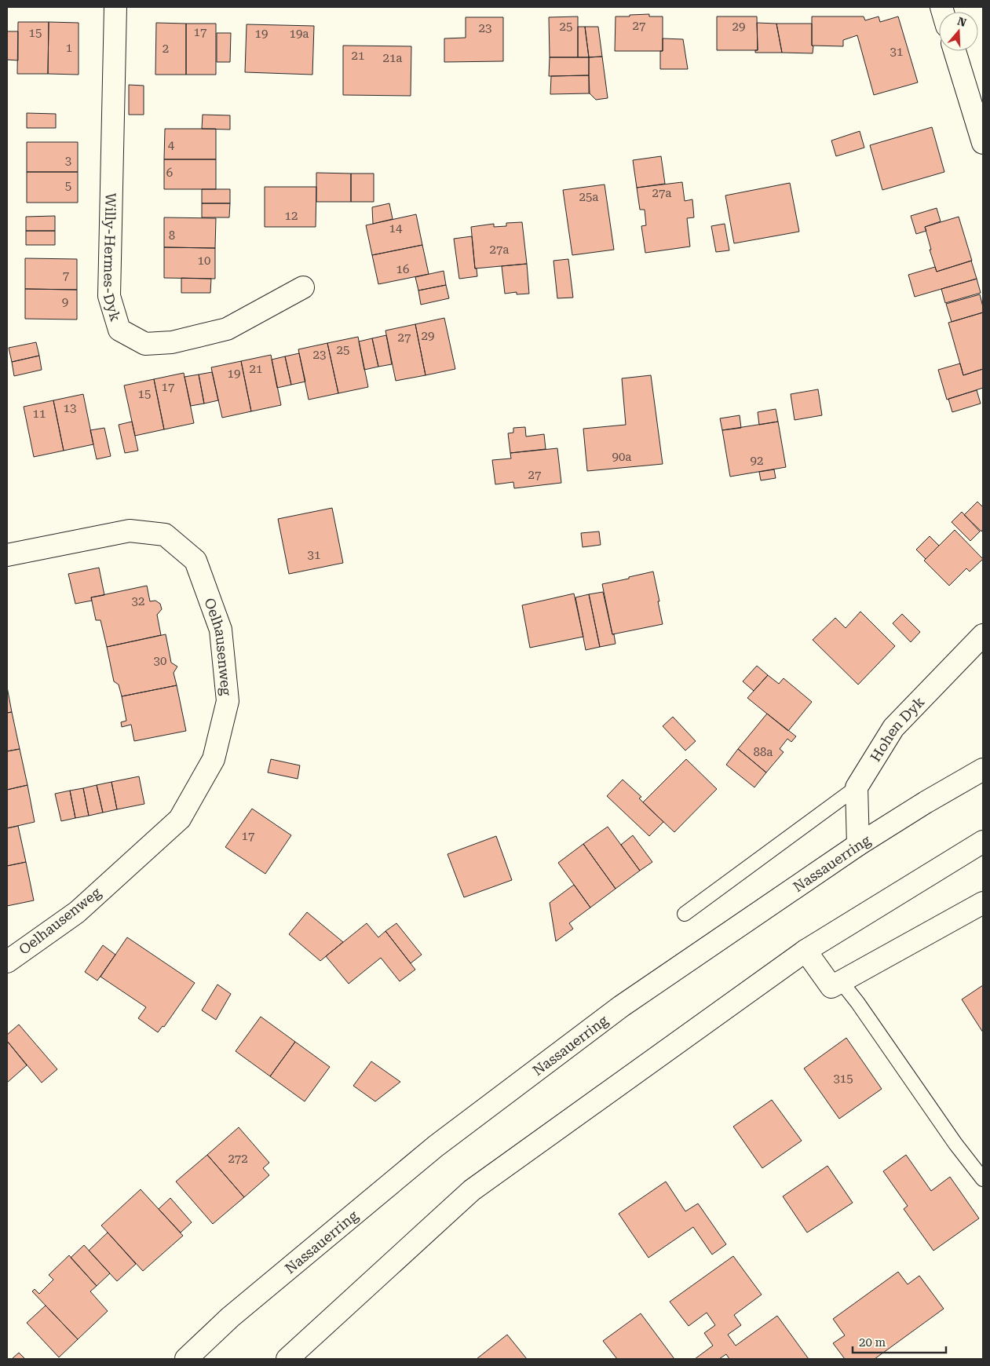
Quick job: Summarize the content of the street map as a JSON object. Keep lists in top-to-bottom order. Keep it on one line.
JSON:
{"streets":{"main road":["Willy-Hermes-Dyk","Oelhausenweg","Hohen Dyk","Nassauerring"]},"house_numbers":["27","25","29","23","17","15","19","19a","1","2","31","21","21a","4","3","6","5","27a","25a","12","14","8","27a","10","16","7","9","29","27","25","23","21","19","17","15","13","11","90a","92","27","31","32","30","88a","17","315","272"],"scale_bar":"20 m","north":"top"}
